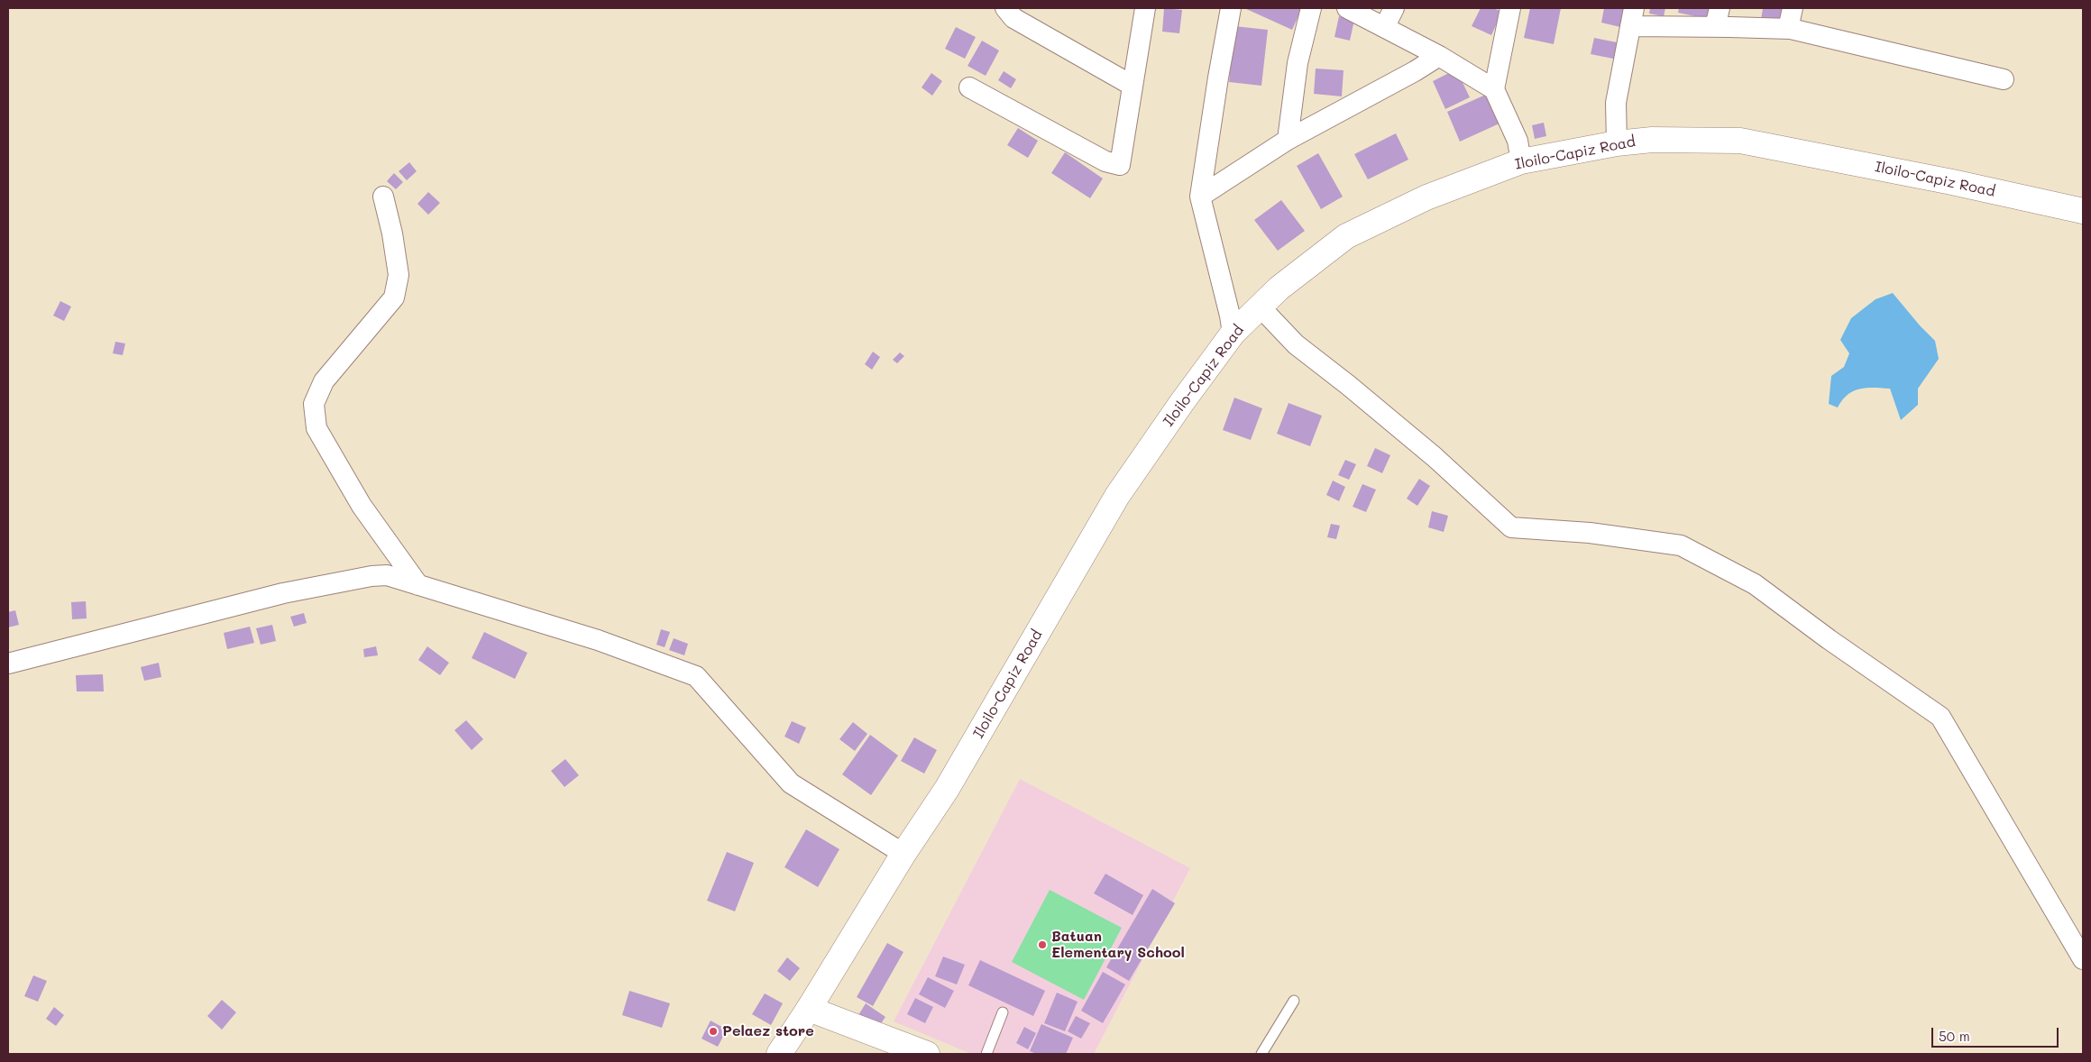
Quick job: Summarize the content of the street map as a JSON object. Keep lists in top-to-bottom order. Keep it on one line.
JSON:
{"streets":{"main road":["Iloilo-Capiz Road"]},"places":["Batuan Elementary School","Pelaez store"],"scale_bar":"50 m"}
